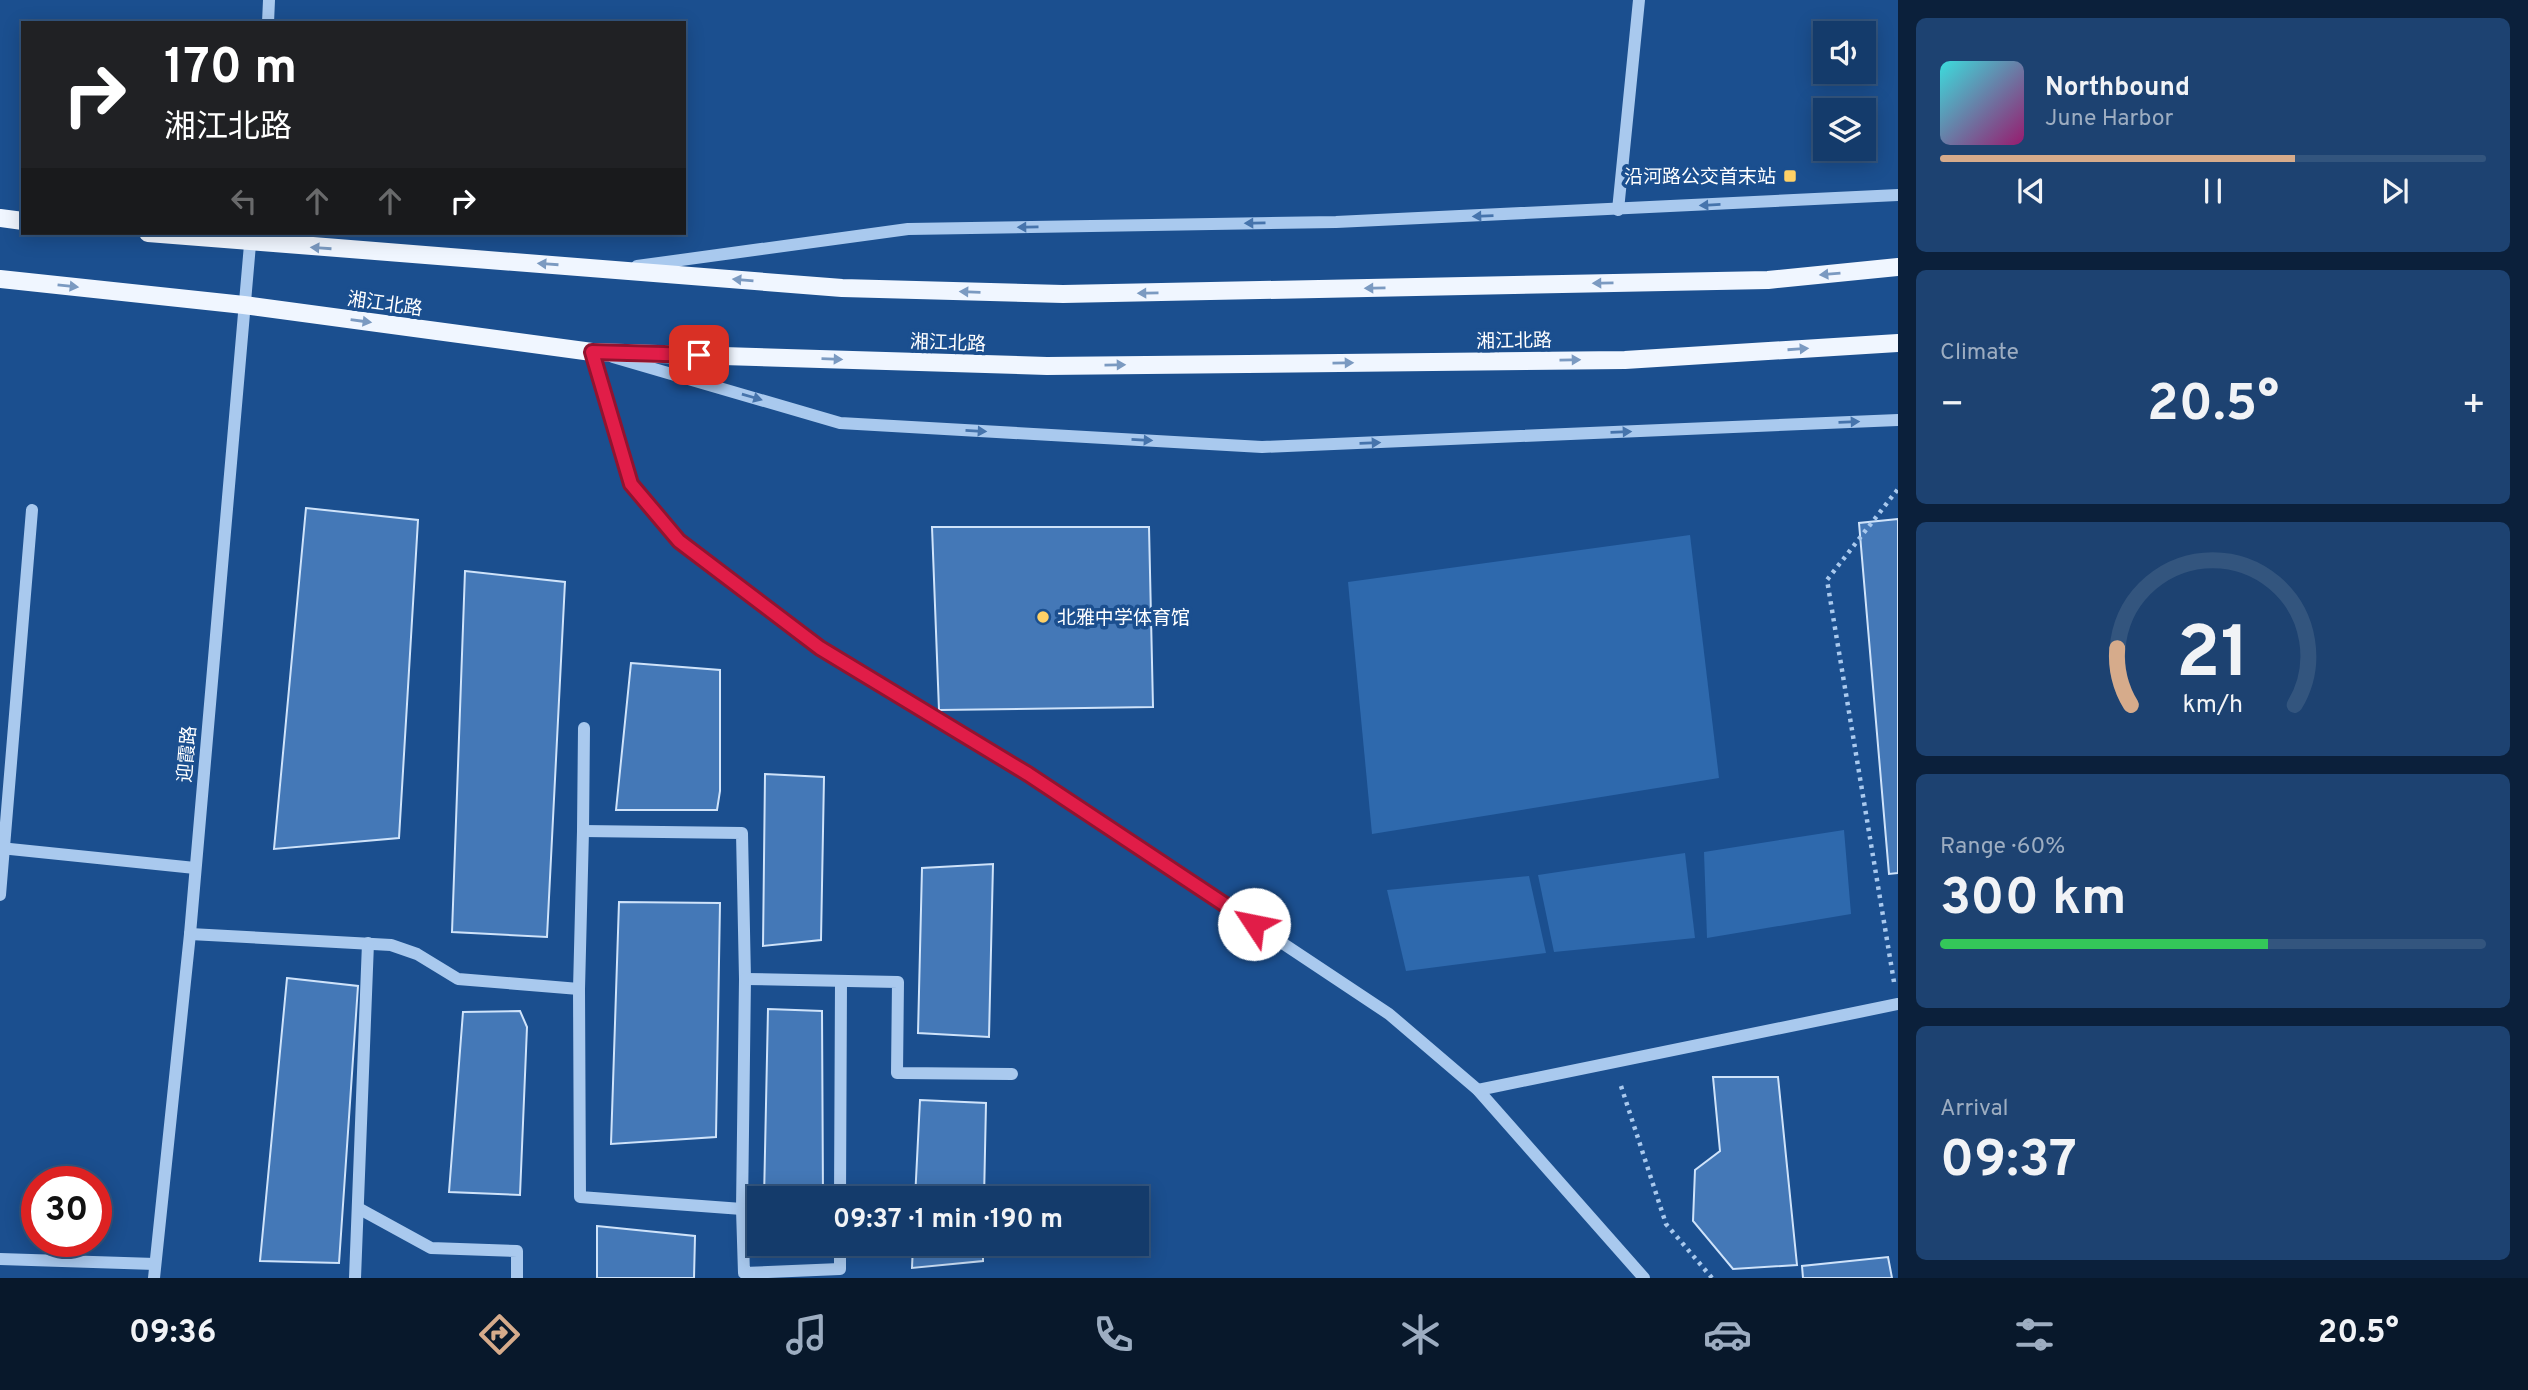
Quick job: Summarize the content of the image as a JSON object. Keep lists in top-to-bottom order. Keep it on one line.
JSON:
{"streets":{"main road":["湘江北路"],"street":["迎霞路"]},"crossings":[["湘江北路","迎霞路"]],"places":{"transit":["沿河路公交首末站"],"other":["北雅中学体育馆"]},"page":{"turn":["170 m","湘江北路"],"song":["Northbound","June Harbor"],"tile":["Climate",["Range · 60%","300 km"],["Arrival","09:37"]],"heat":["−","20.5°","+"],"limit":"30","trip":"09:37 · 1 min · 190 m","tabs":["09:36","20.5°"],"gauge":["21","km/h"]}}
